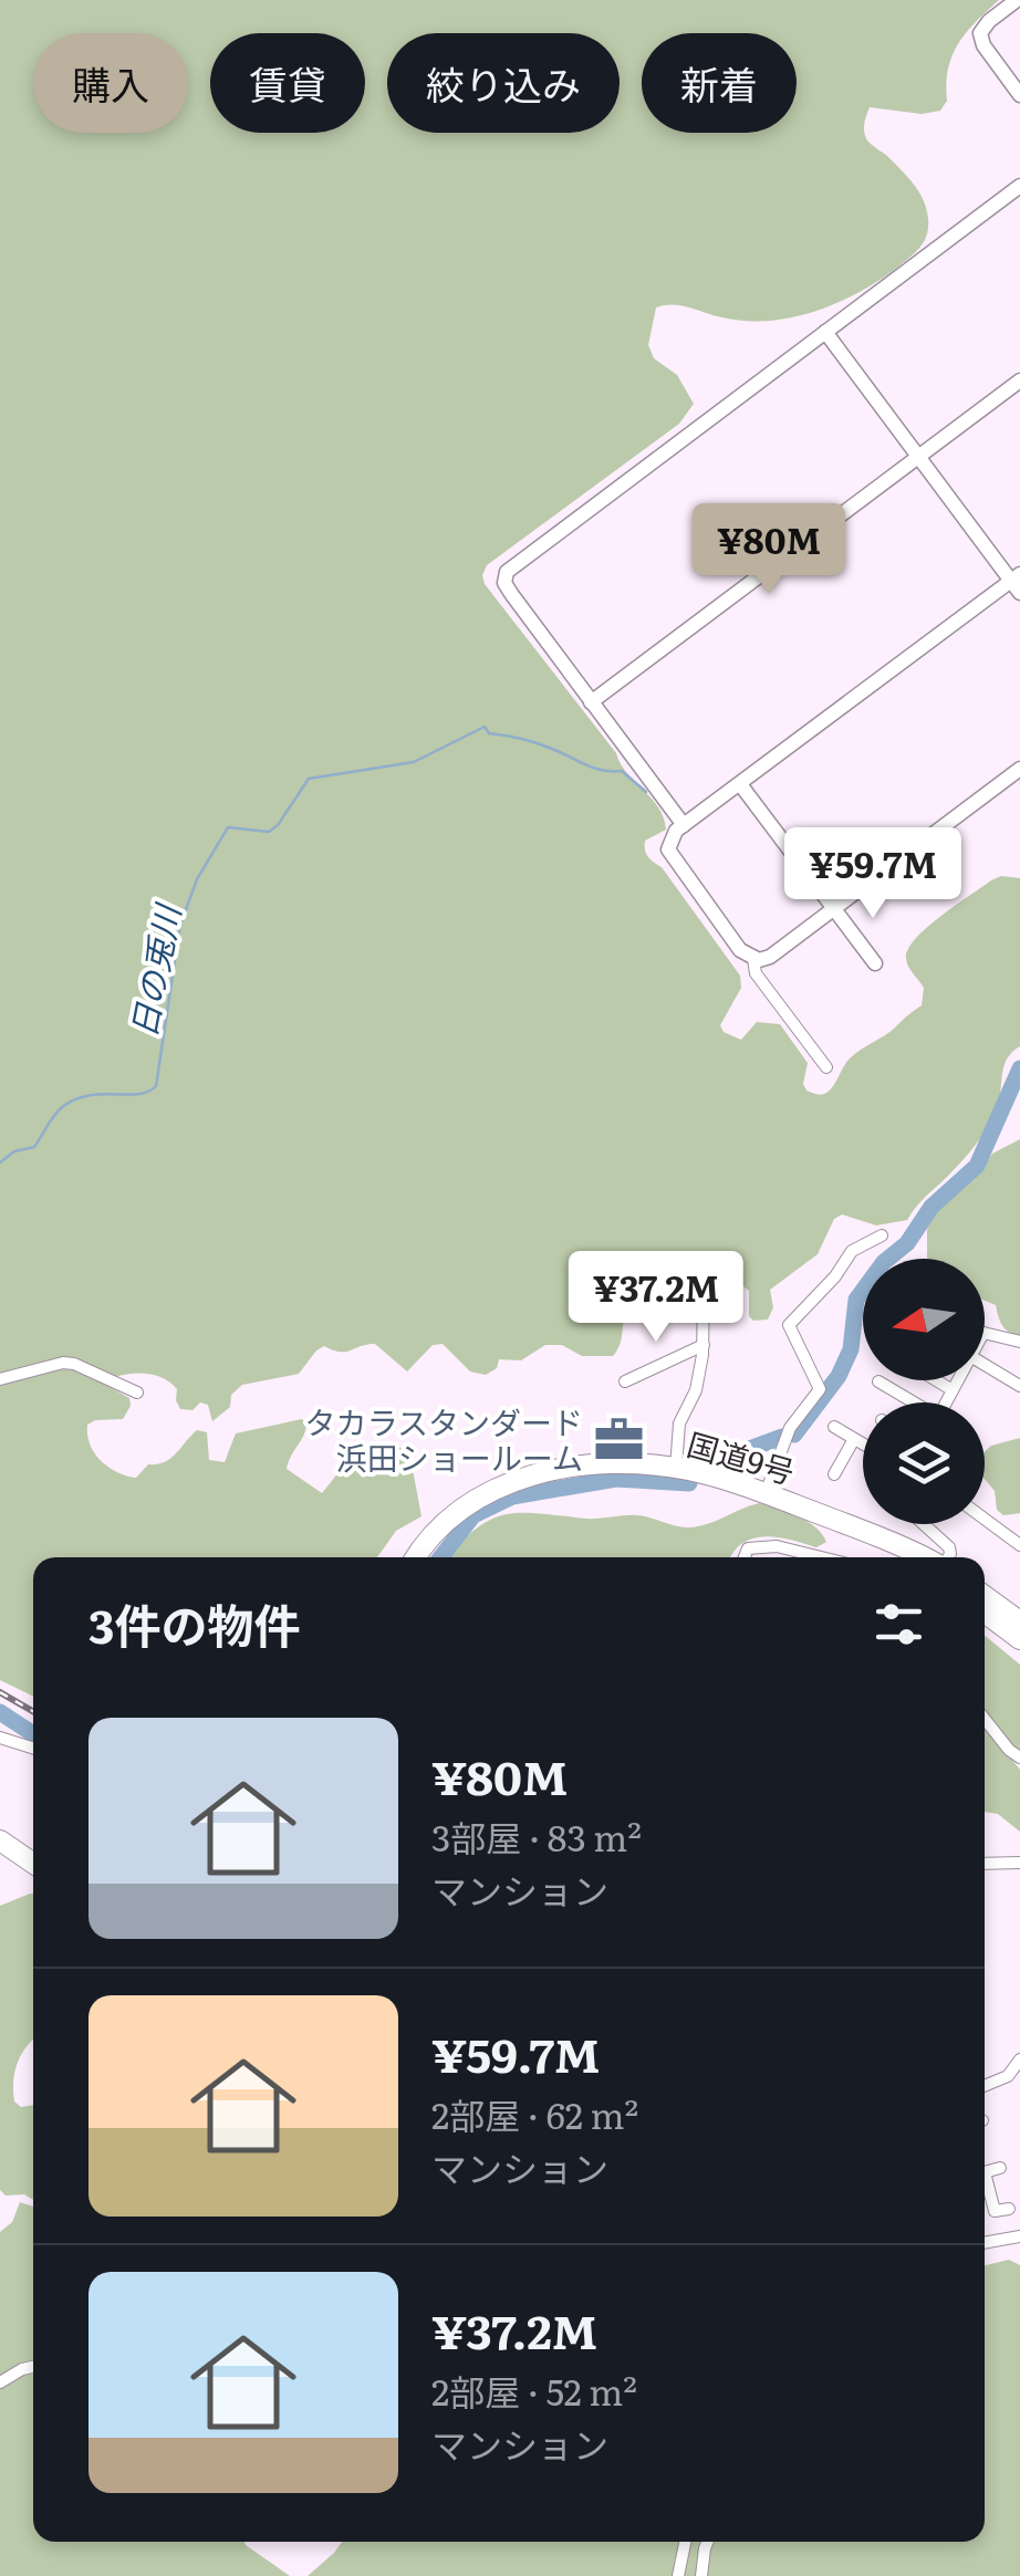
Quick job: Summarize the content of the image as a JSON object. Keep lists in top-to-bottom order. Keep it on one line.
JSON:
{"streets":{"highway":["国道9号"]},"water":["日の兎川"],"places":{"office":["タカラスタンダード 浜田ショールーム"]},"north":"left","page":{"chip":["購入","賃貸","絞り込み","新着"],"price":["¥80M","¥59.7M","¥37.2M"],"heading":"3件の物件","list":[{"name":"¥80M","note":"3部屋 · 83 m² · マンション"},{"name":"¥59.7M","note":"2部屋 · 62 m² · マンション"},{"name":"¥37.2M","note":"2部屋 · 52 m² · マンション"}]}}
